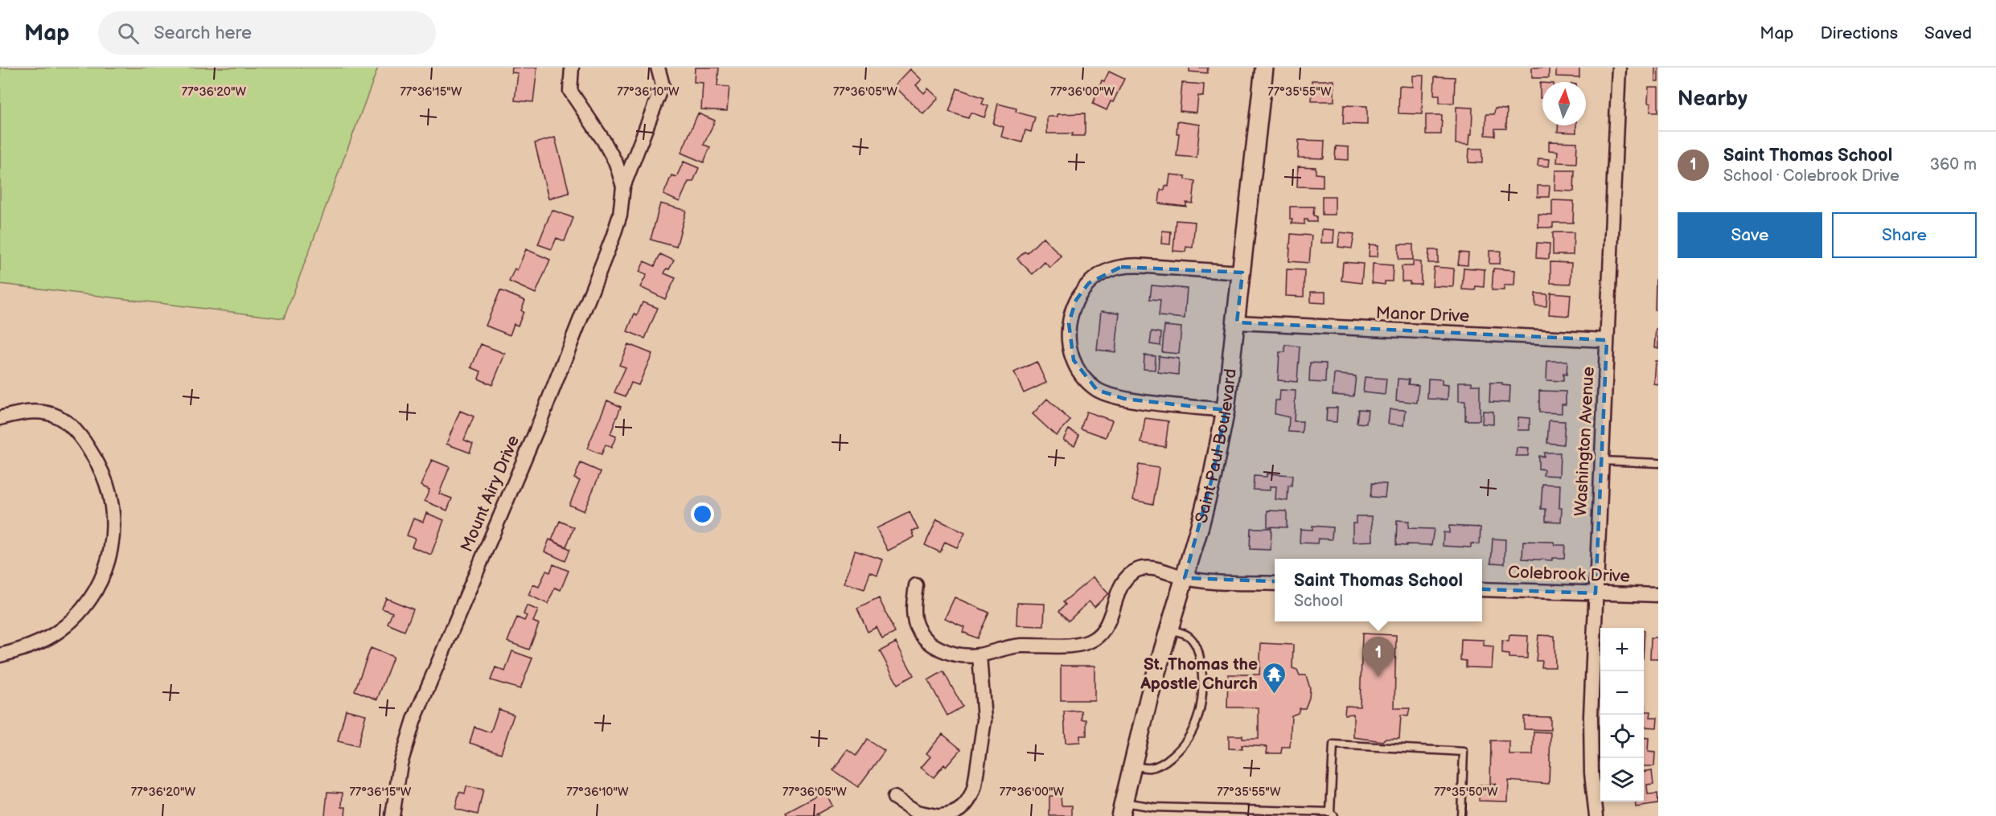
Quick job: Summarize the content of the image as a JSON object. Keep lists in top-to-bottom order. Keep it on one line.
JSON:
{"streets":{"street":["Manor Drive","Washington Avenue","Saint Paul Boulevard","Mount Airy Drive","Colebrook Drive"]},"crossings":[["Manor Drive","Washington Avenue"],["Manor Drive","Saint Paul Boulevard"],["Washington Avenue","Colebrook Drive"]],"places":{"temple":["St. Thomas the Apostle Church"]},"north":"top","page":{"header":"Map","search":"Search here","nav":["Map","Directions","Saved"],"heading":"Nearby","list":[{"mark":"1","name":"Saint Thomas School","note":"School · Colebrook Drive","value":"360 m"}],"buttons":["Save","Share"],"popup":["Saint Thomas School","School"],"map_buttons":["+","−"],"pins":"1"},"coordinates":["77°36'20\"W","77°36'15\"W","77°36'10\"W","77°36'05\"W","77°36'00\"W","77°35'55\"W","77°35'50\"W"]}
